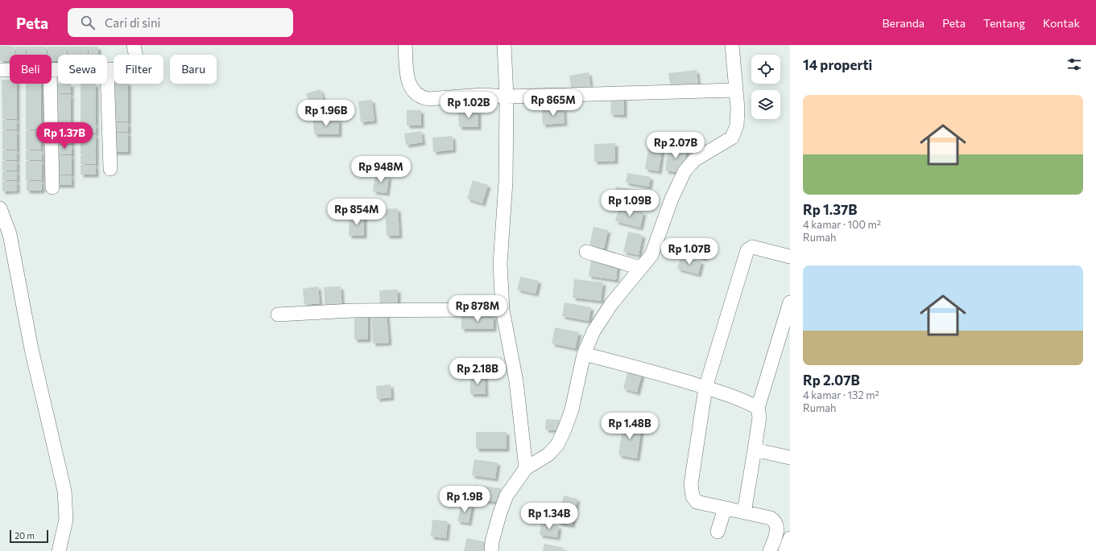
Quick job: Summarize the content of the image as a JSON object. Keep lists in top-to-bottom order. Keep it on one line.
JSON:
{"scale_bar":"20 m","page":{"header":"Peta","search":"Cari di sini","nav":["Beranda","Peta","Tentang","Kontak"],"heading":"14 properti","chip":["Beli","Sewa","Filter","Baru"],"list":[{"name":"Rp 1.37B","note":"4 kamar · 100 m² · Rumah"},{"name":"Rp 2.07B","note":"4 kamar · 132 m² · Rumah"}],"price":["Rp 865M","Rp 1.02B","Rp 1.96B","Rp 1.37B","Rp 2.07B","Rp 948M","Rp 1.09B","Rp 854M","Rp 1.07B","Rp 878M","Rp 2.18B","Rp 1.48B","Rp 1.9B","Rp 1.34B"],"scale":"20 m"}}
